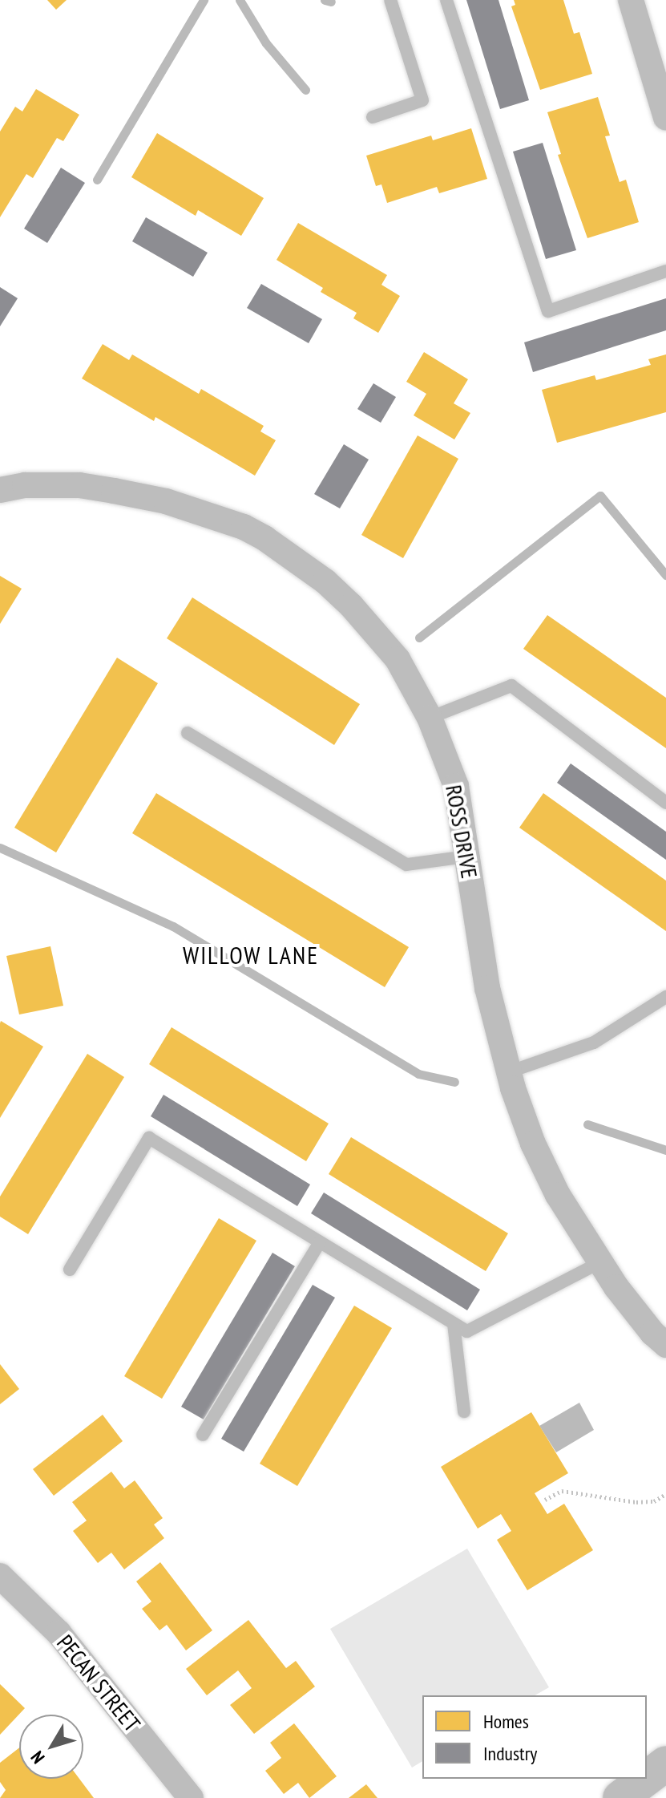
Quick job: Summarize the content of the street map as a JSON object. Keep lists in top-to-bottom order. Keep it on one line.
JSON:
{"streets":{"street":["ROSS DRIVE","PECAN STREET"]},"districts":["WILLOW LANE"],"legend":["Homes","Industry"],"north":"bottom left"}
